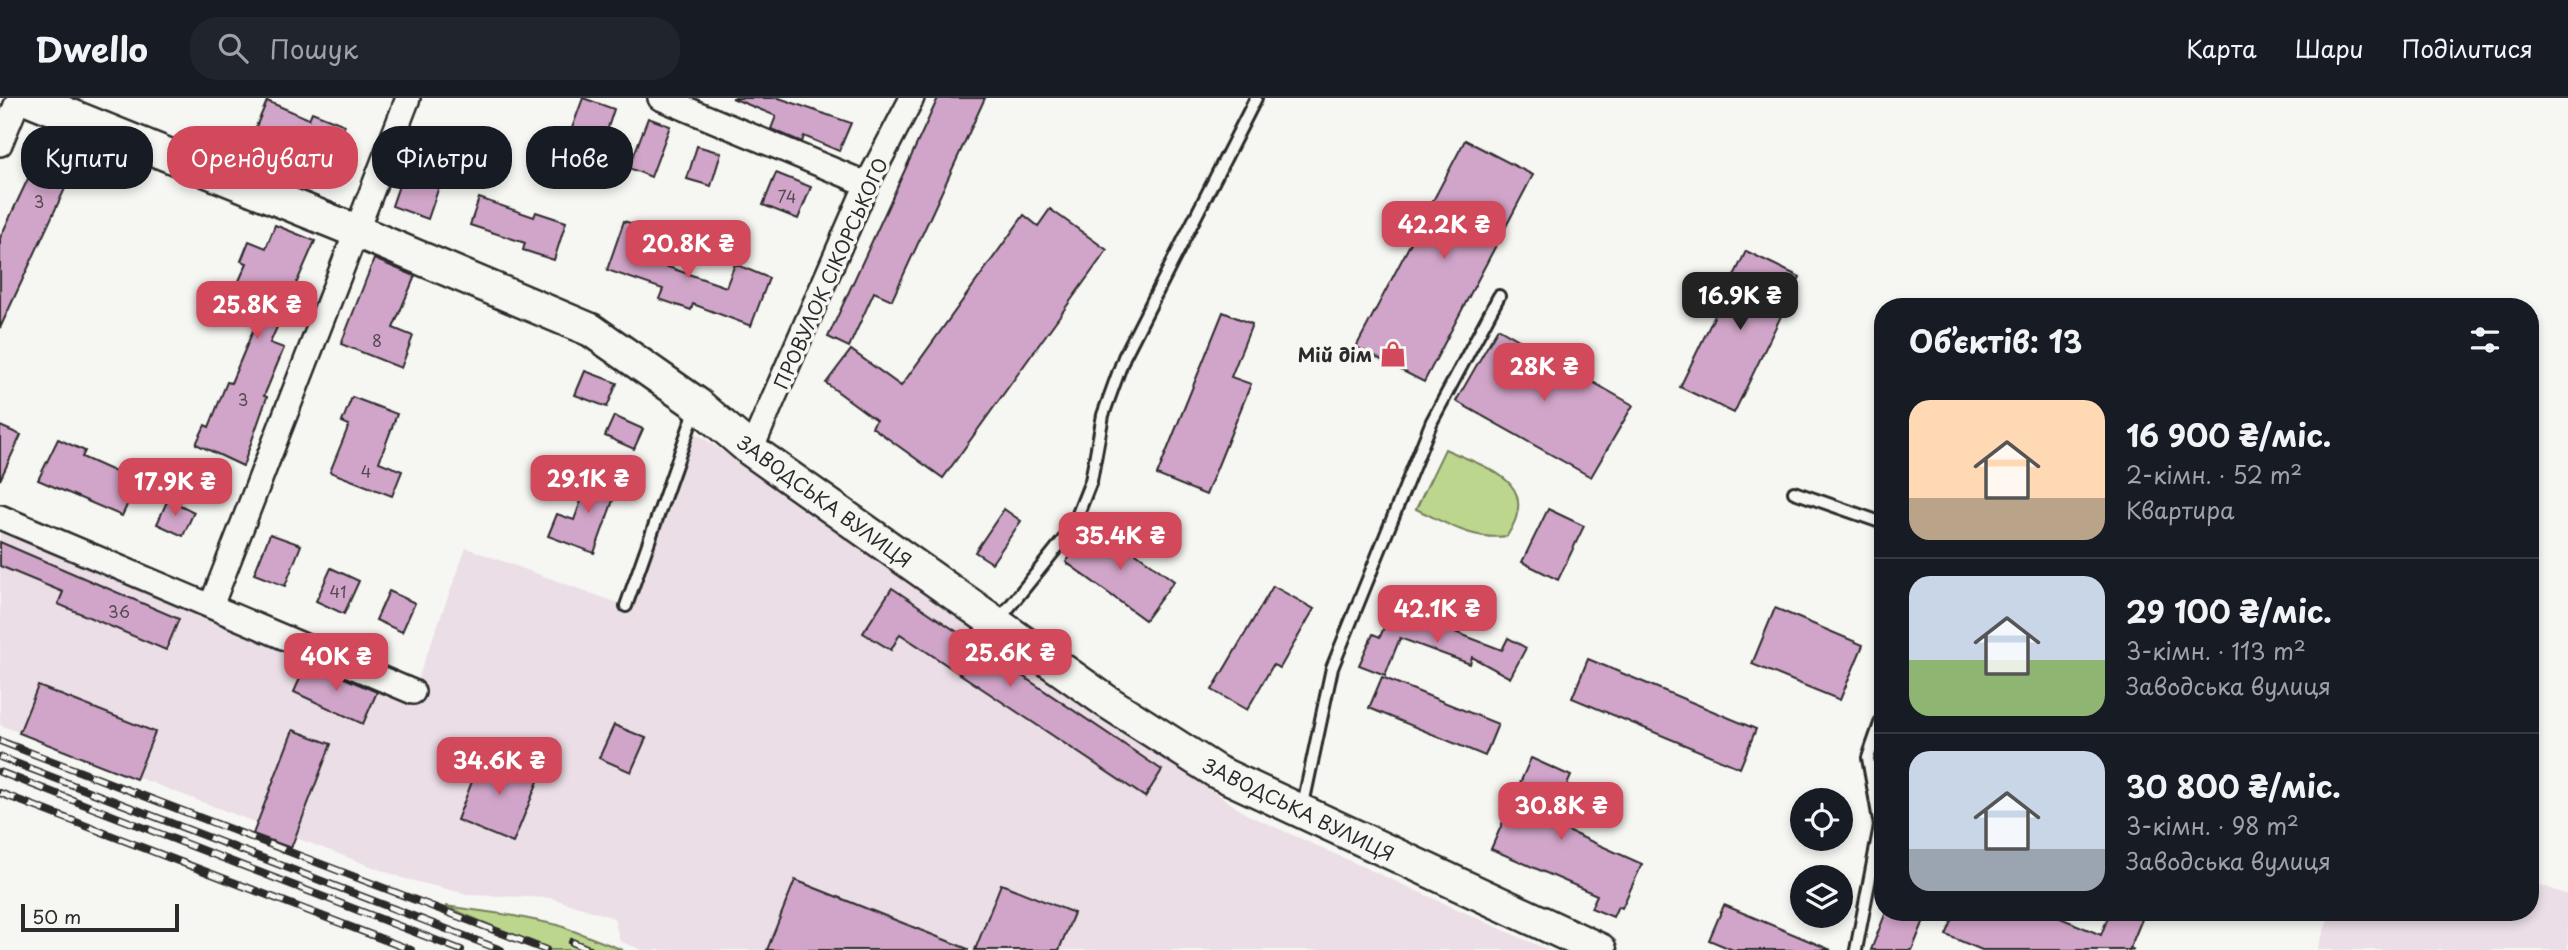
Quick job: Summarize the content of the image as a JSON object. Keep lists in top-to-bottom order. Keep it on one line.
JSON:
{"streets":{"street":["ПРОВУЛОК СІКОРСЬКОГО","ЗАВОДСЬКА ВУЛИЦЯ"]},"crossings":[["ПРОВУЛОК СІКОРСЬКОГО","ЗАВОДСЬКА ВУЛИЦЯ"]],"places":{"shop":["Мій дім"]},"house_numbers":["74","3","8","3","4","41","36"],"scale_bar":"50 m","page":{"header":"Dwello","search":"Пошук","nav":["Карта","Шари","Поділитися"],"chip":["Купити","Орендувати","Фільтри","Нове"],"price":["42.2K ₴","20.8K ₴","16.9K ₴","25.8K ₴","28K ₴","29.1K ₴","17.9K ₴","35.4K ₴","42.1K ₴","25.6K ₴","40K ₴","34.6K ₴","30.8K ₴"],"heading":"Об’єктів: 13","list":[{"name":"16 900 ₴/міс.","note":"2-кімн. · 52 m² · Квартира"},{"name":"29 100 ₴/міс.","note":"3-кімн. · 113 m² · Заводська вулиця"},{"name":"30 800 ₴/міс.","note":"3-кімн. · 98 m² · Заводська вулиця"}],"scale":"50 m"}}
